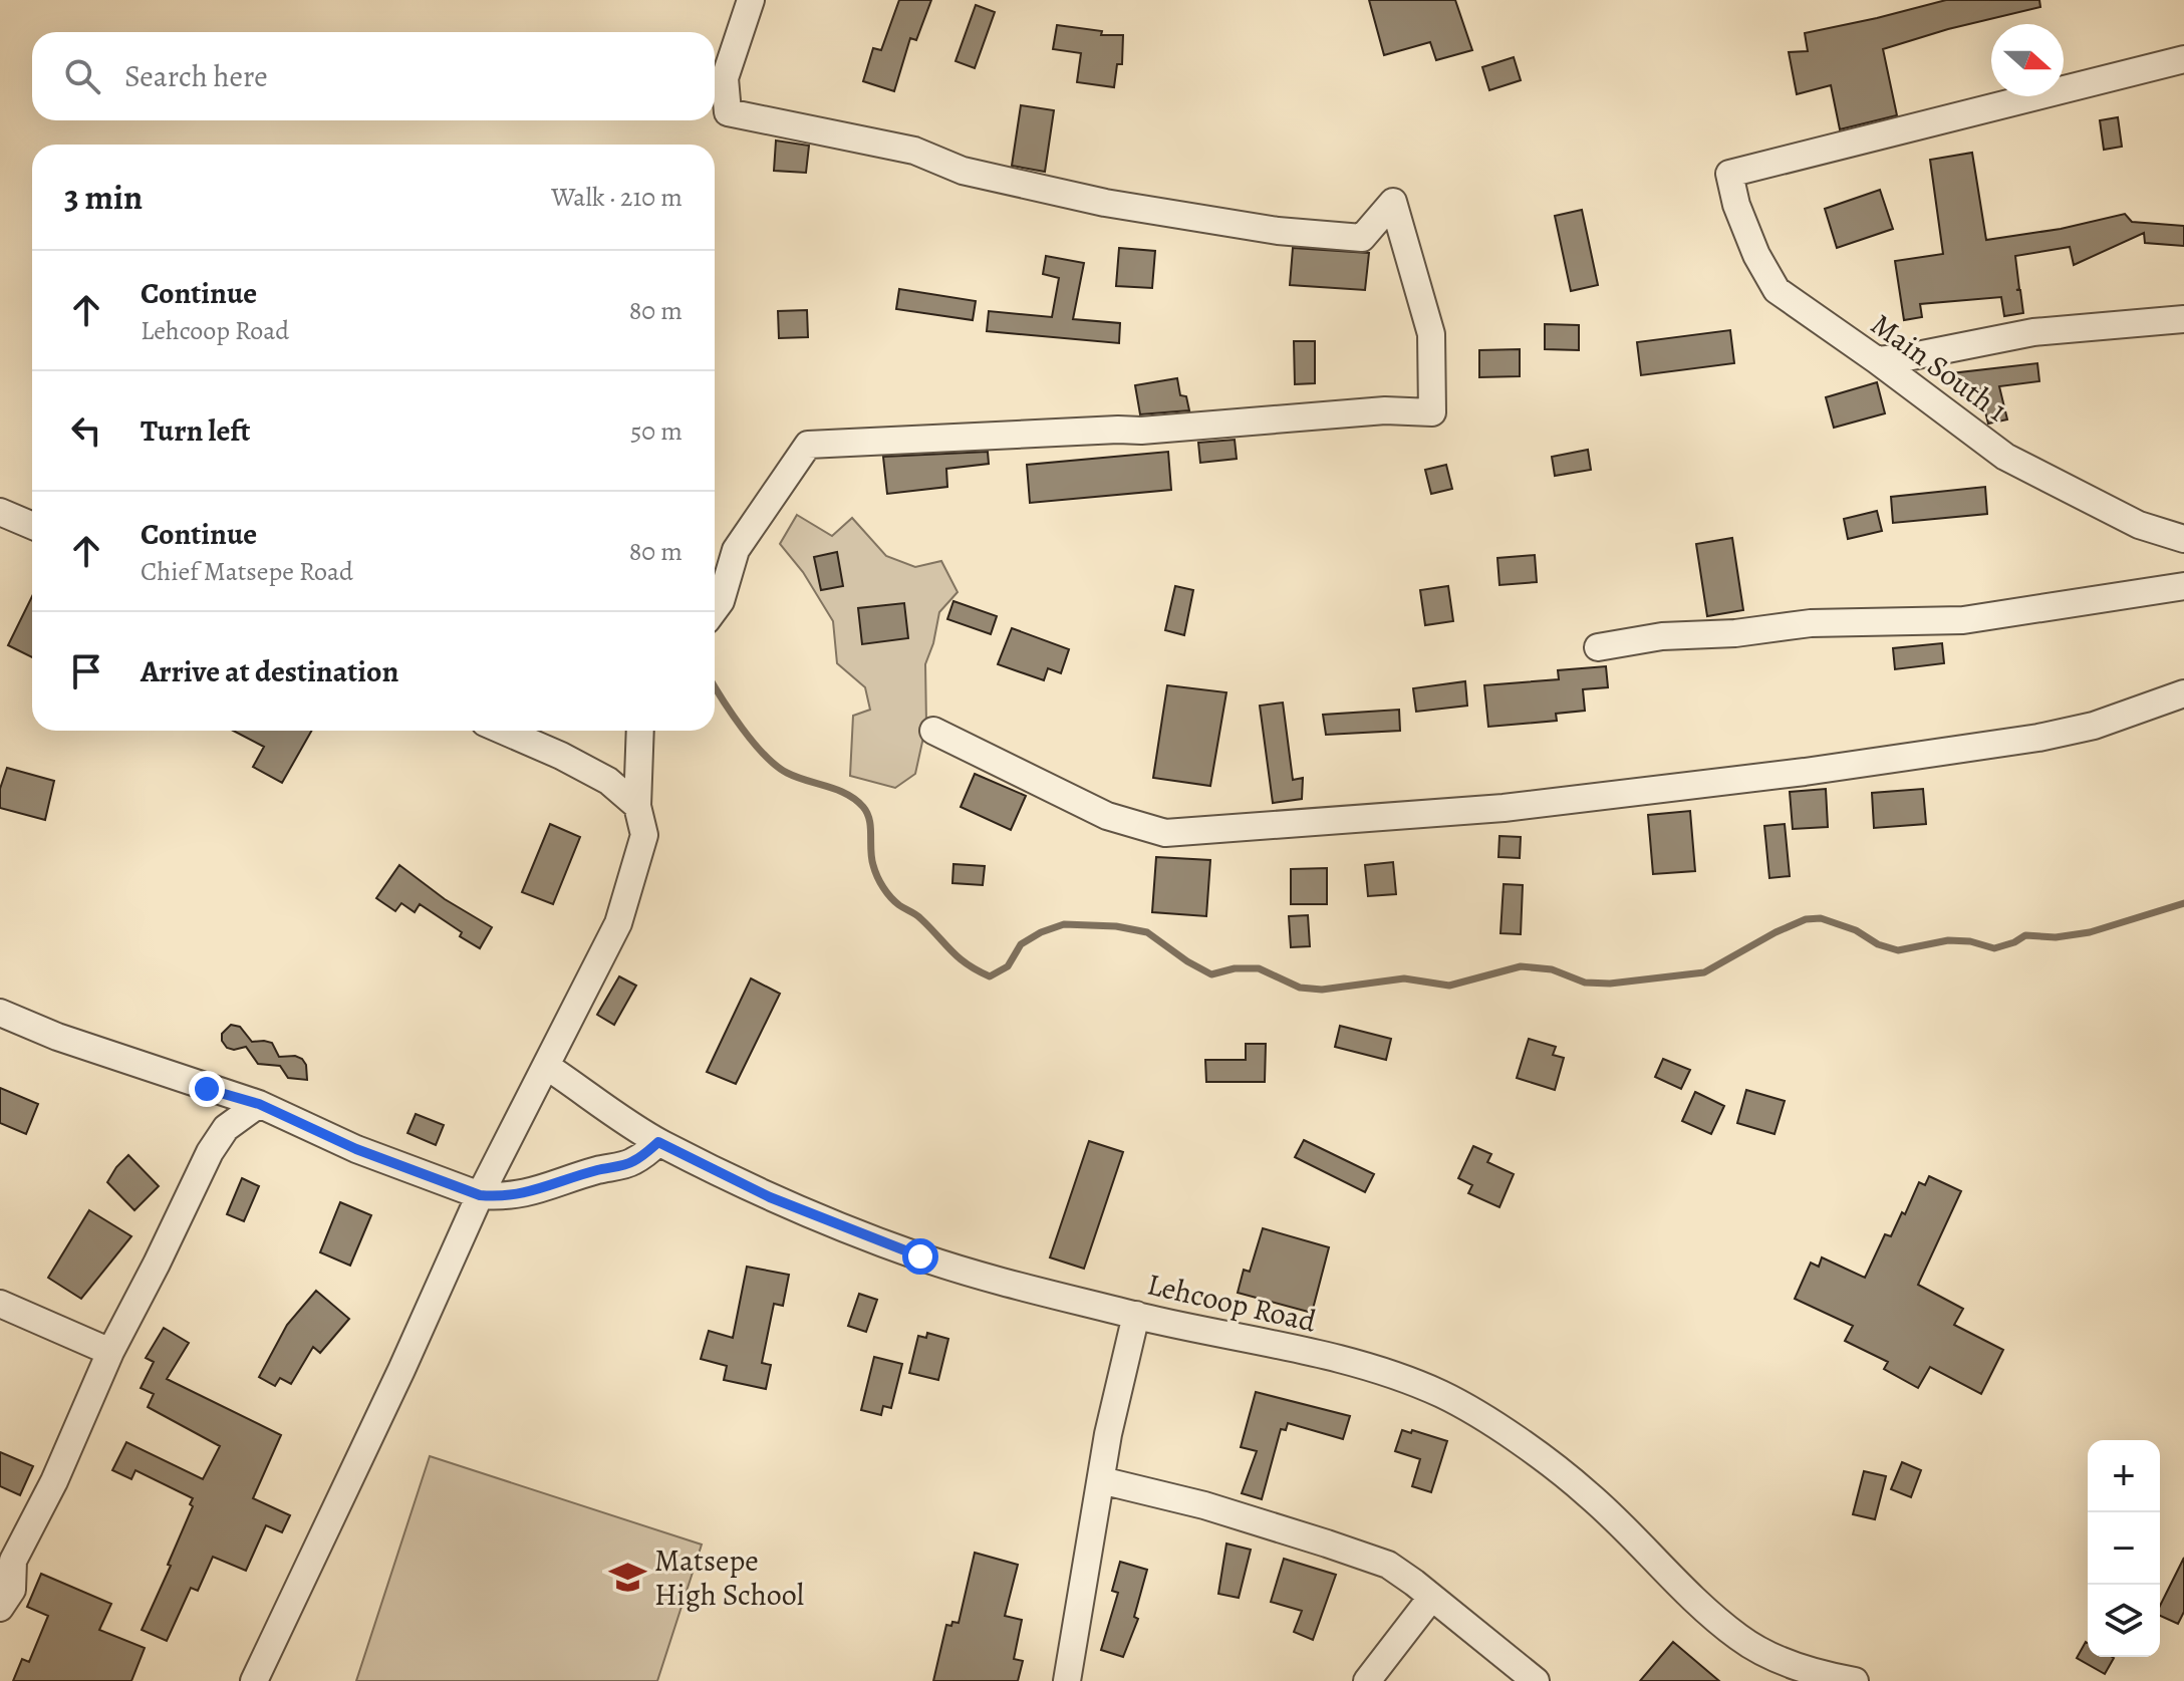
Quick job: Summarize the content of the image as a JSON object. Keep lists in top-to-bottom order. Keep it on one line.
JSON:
{"streets":{"street":["Main South 1","Lehcoop Road"]},"places":{"school or university":["Matsepe High School"]},"north":"right","page":{"search":"Search here","heading":["3 min","Walk · 210 m"],"list":[["Continue","Lehcoop Road","80 m"],["Turn left","50 m"],["Continue","Chief Matsepe Road","80 m"],"Arrive at destination"],"map_buttons":["+","−"]}}
